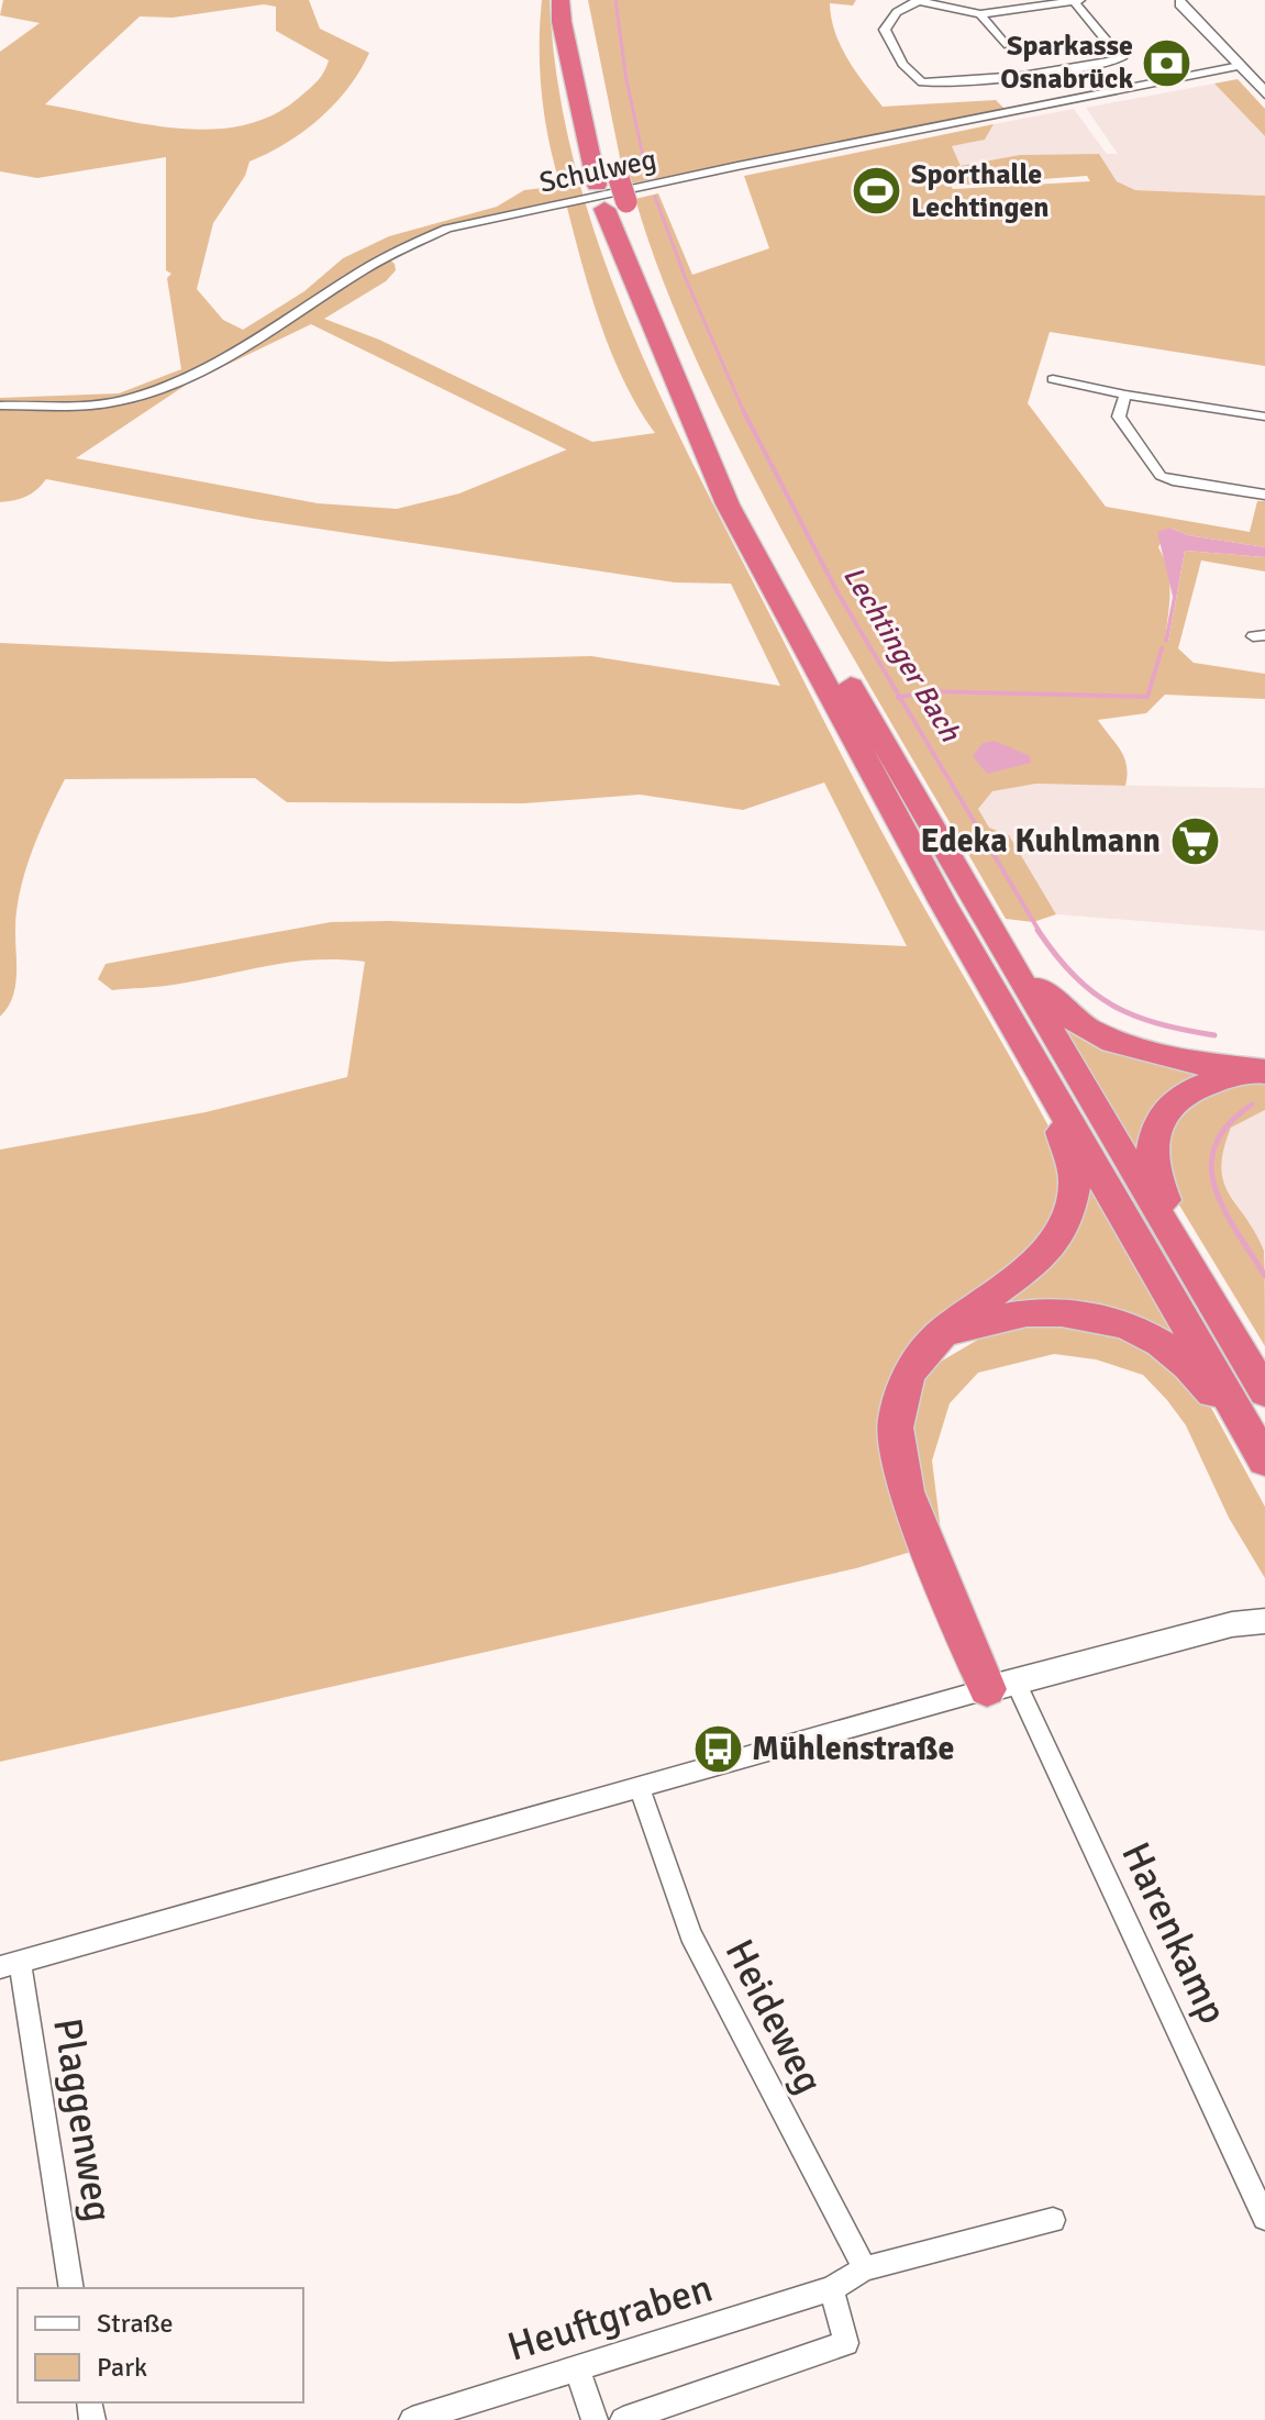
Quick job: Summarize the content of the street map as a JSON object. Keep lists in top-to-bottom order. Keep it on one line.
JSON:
{"streets":{"street":["Schulweg","Harenkamp","Heideweg","Plaggenweg","Heuftgraben"]},"crossings":[["Heideweg","Heuftgraben"]],"water":["Lechtinger Bach"],"places":{"bank":["Sparkasse Osnabrück"],"sports":["Sporthalle Lechtingen"],"supermarket":["Edeka Kuhlmann"],"bus stop":["Mühlenstraße"]},"legend":["Straße","Park"]}
